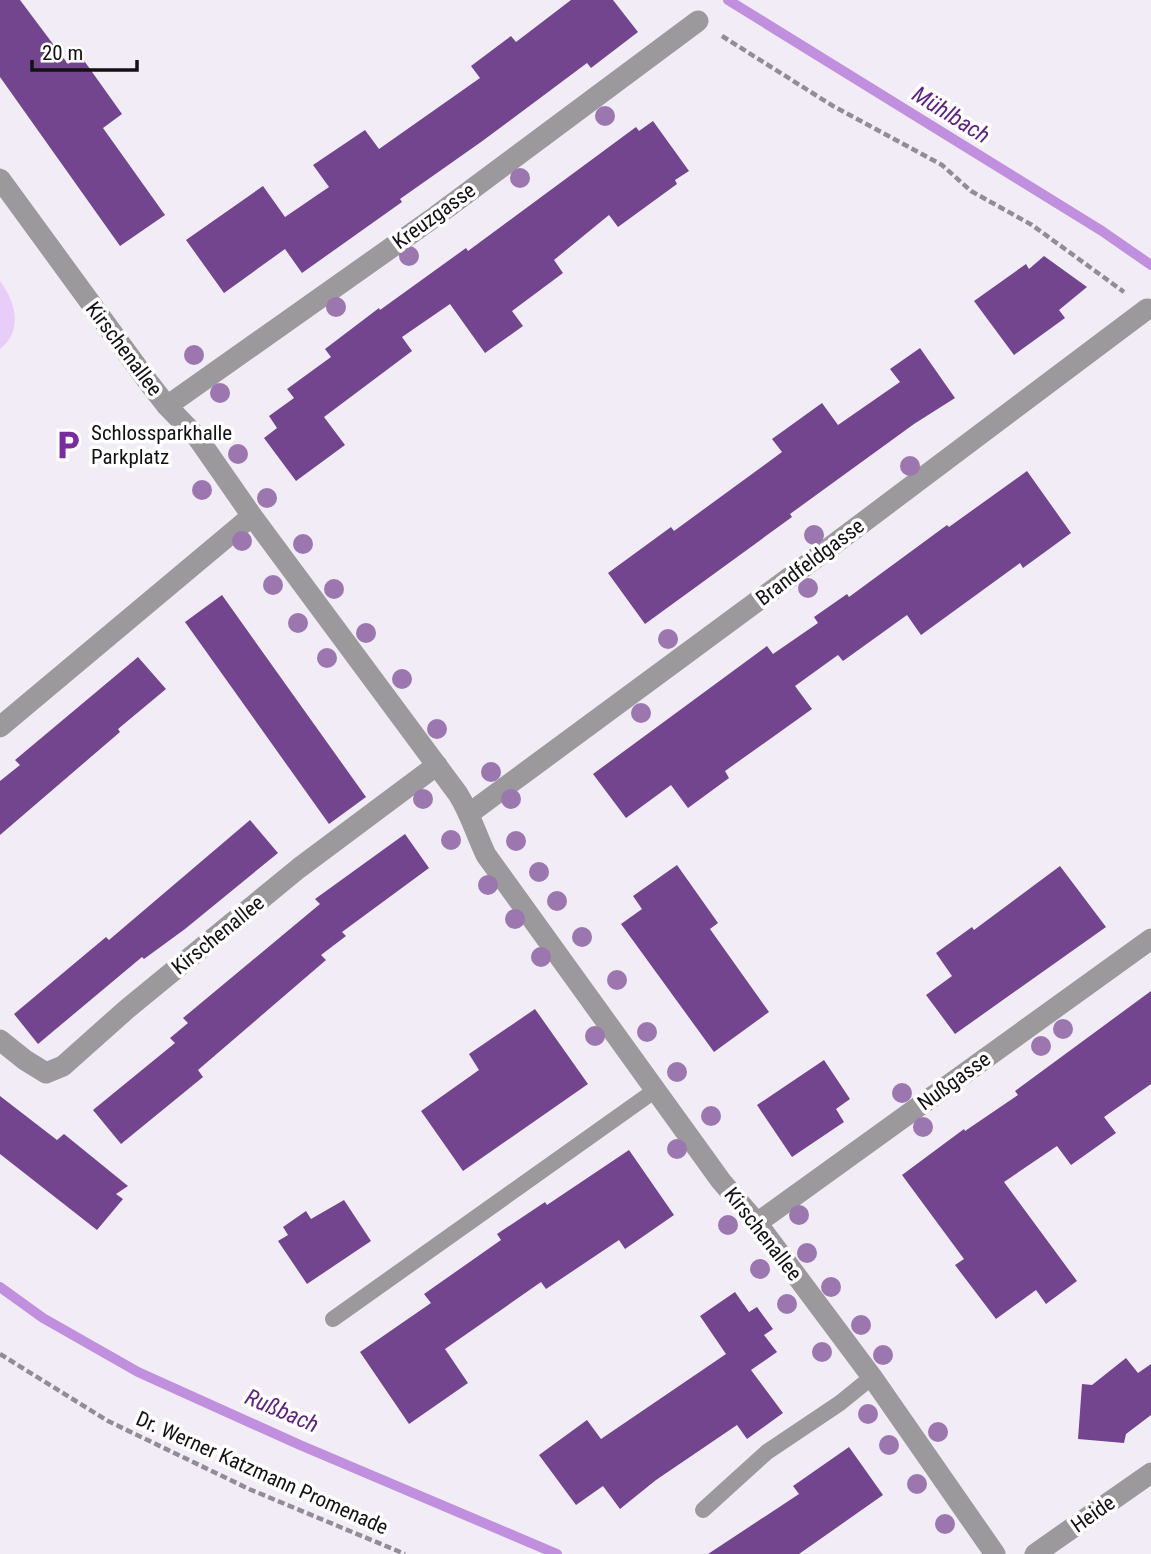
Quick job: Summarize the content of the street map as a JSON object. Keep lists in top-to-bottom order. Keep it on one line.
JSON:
{"streets":{"street":["Kreuzgasse","Kirschenallee","Brandfeldgasse","Nußgasse","Heide"],"path":["Dr. Werner Katzmann Promenade"]},"crossings":[["Kreuzgasse","Kirschenallee"],["Kirschenallee","Brandfeldgasse"],["Kirschenallee","Nußgasse"]],"water":["Mühlbach","Rußbach"],"places":{"parking":["Schlossparkhalle Parkplatz"]},"scale_bar":"20 m"}
